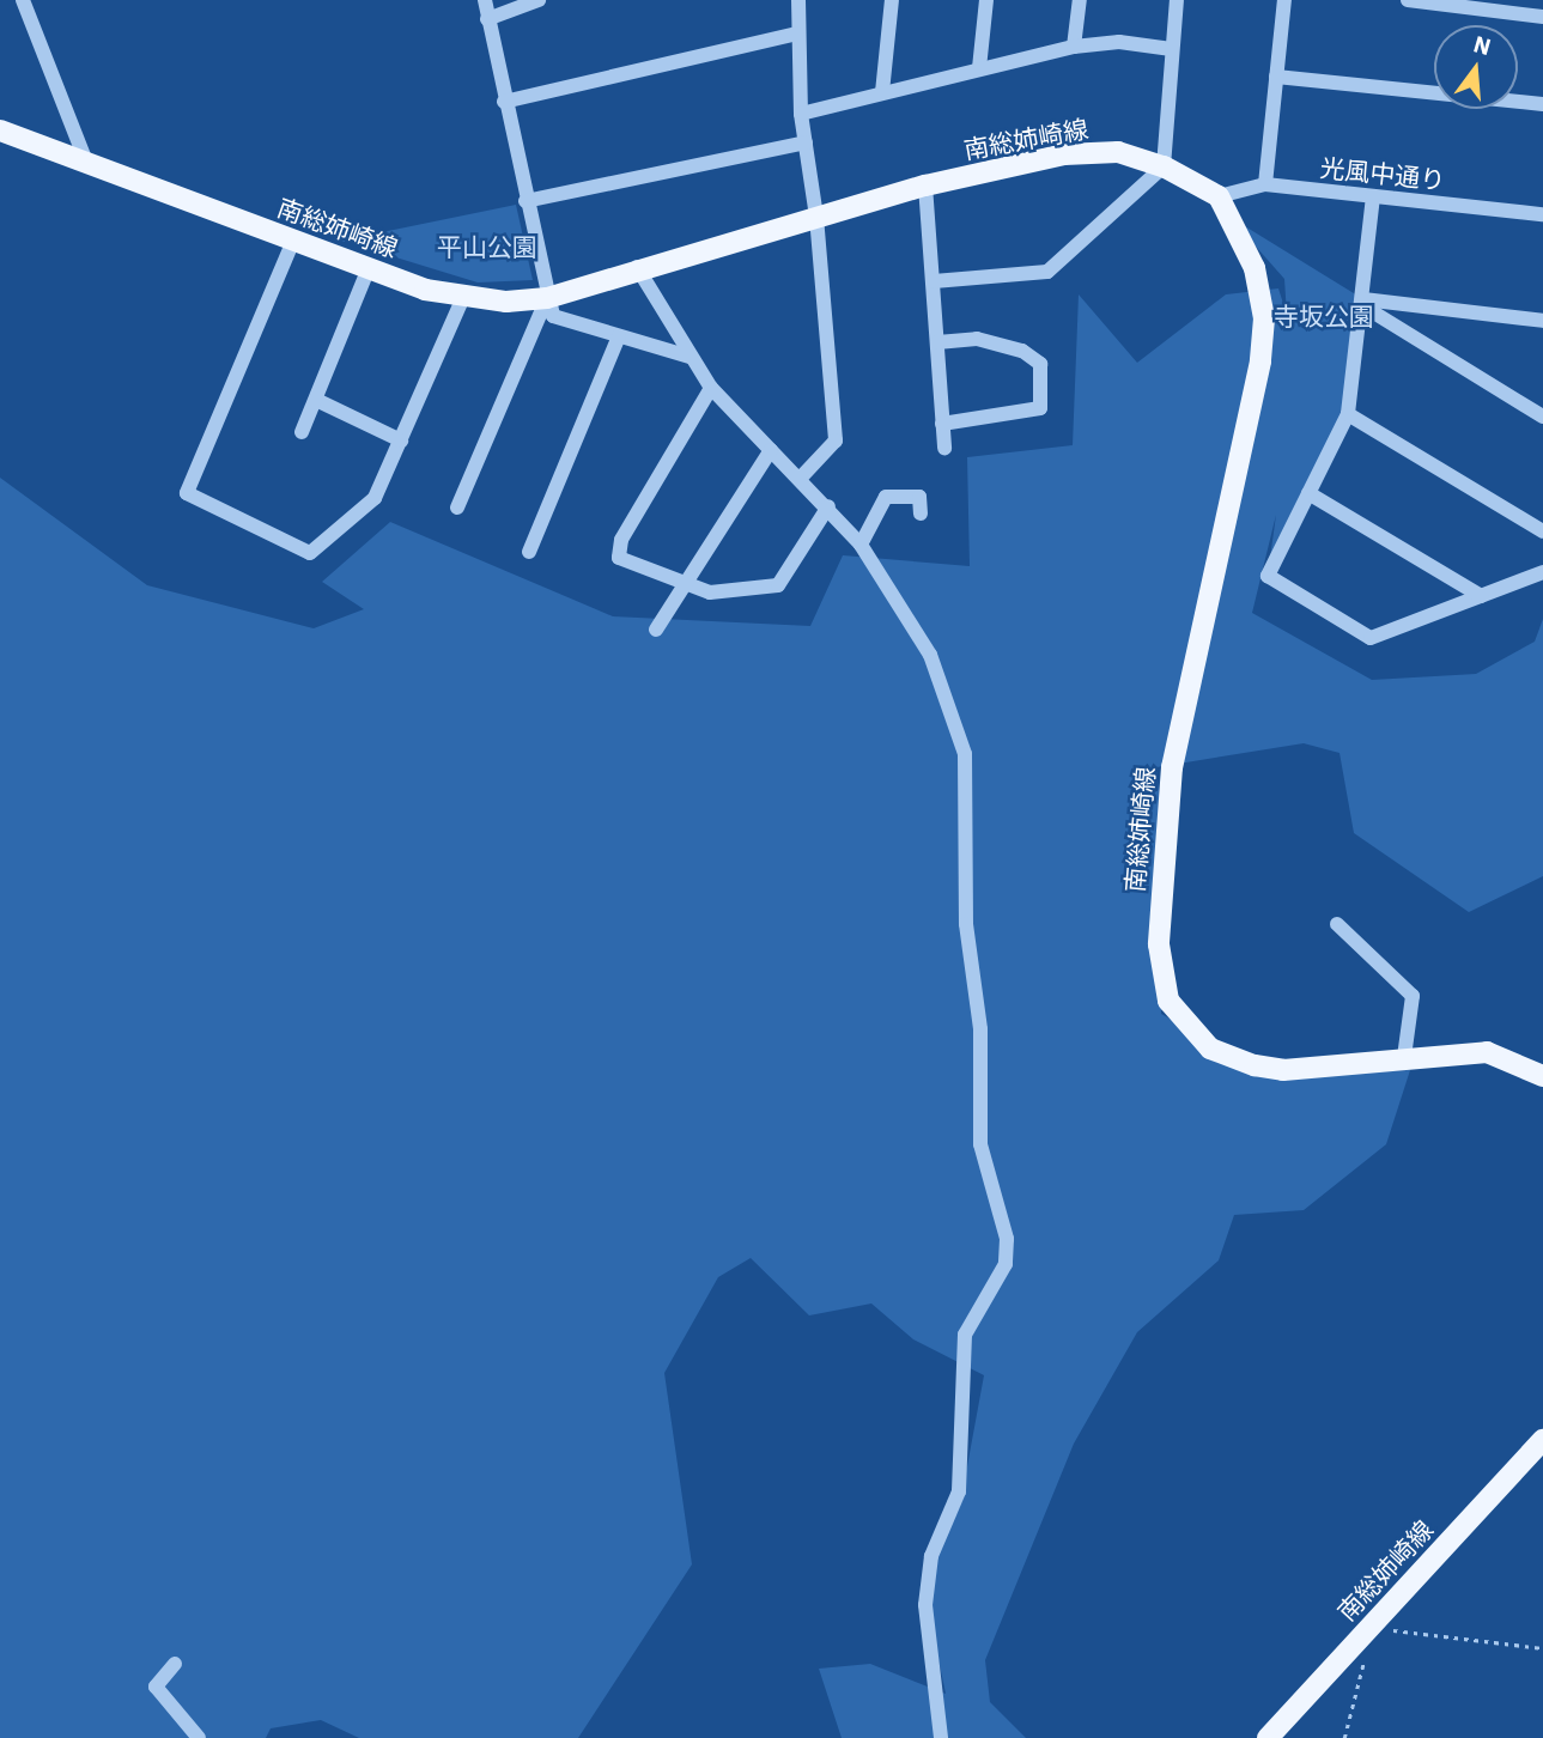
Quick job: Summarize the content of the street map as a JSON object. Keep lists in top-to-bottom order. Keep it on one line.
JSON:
{"streets":{"main road":["南総姉崎線"],"street":["光風中通り"]},"crossings":[["南総姉崎線","光風中通り"]],"parks":["平山公園","寺坂公園"],"north":"top"}
